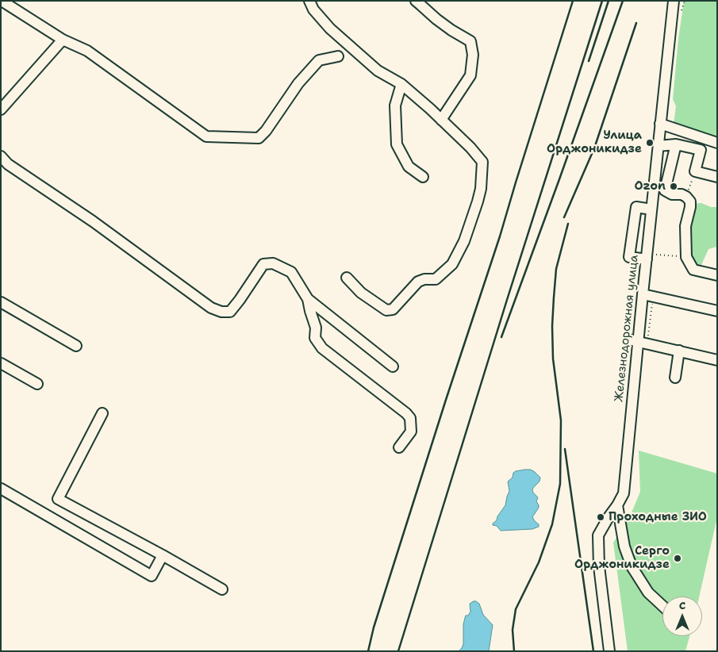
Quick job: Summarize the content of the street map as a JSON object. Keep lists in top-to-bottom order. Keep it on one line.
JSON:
{"streets":{"street":["Железнодорожная улица"]},"places":["Улица Орджоникидзе","Ozon","Проходные ЗИО","Серго Орджоникидзе"],"north":"top"}
